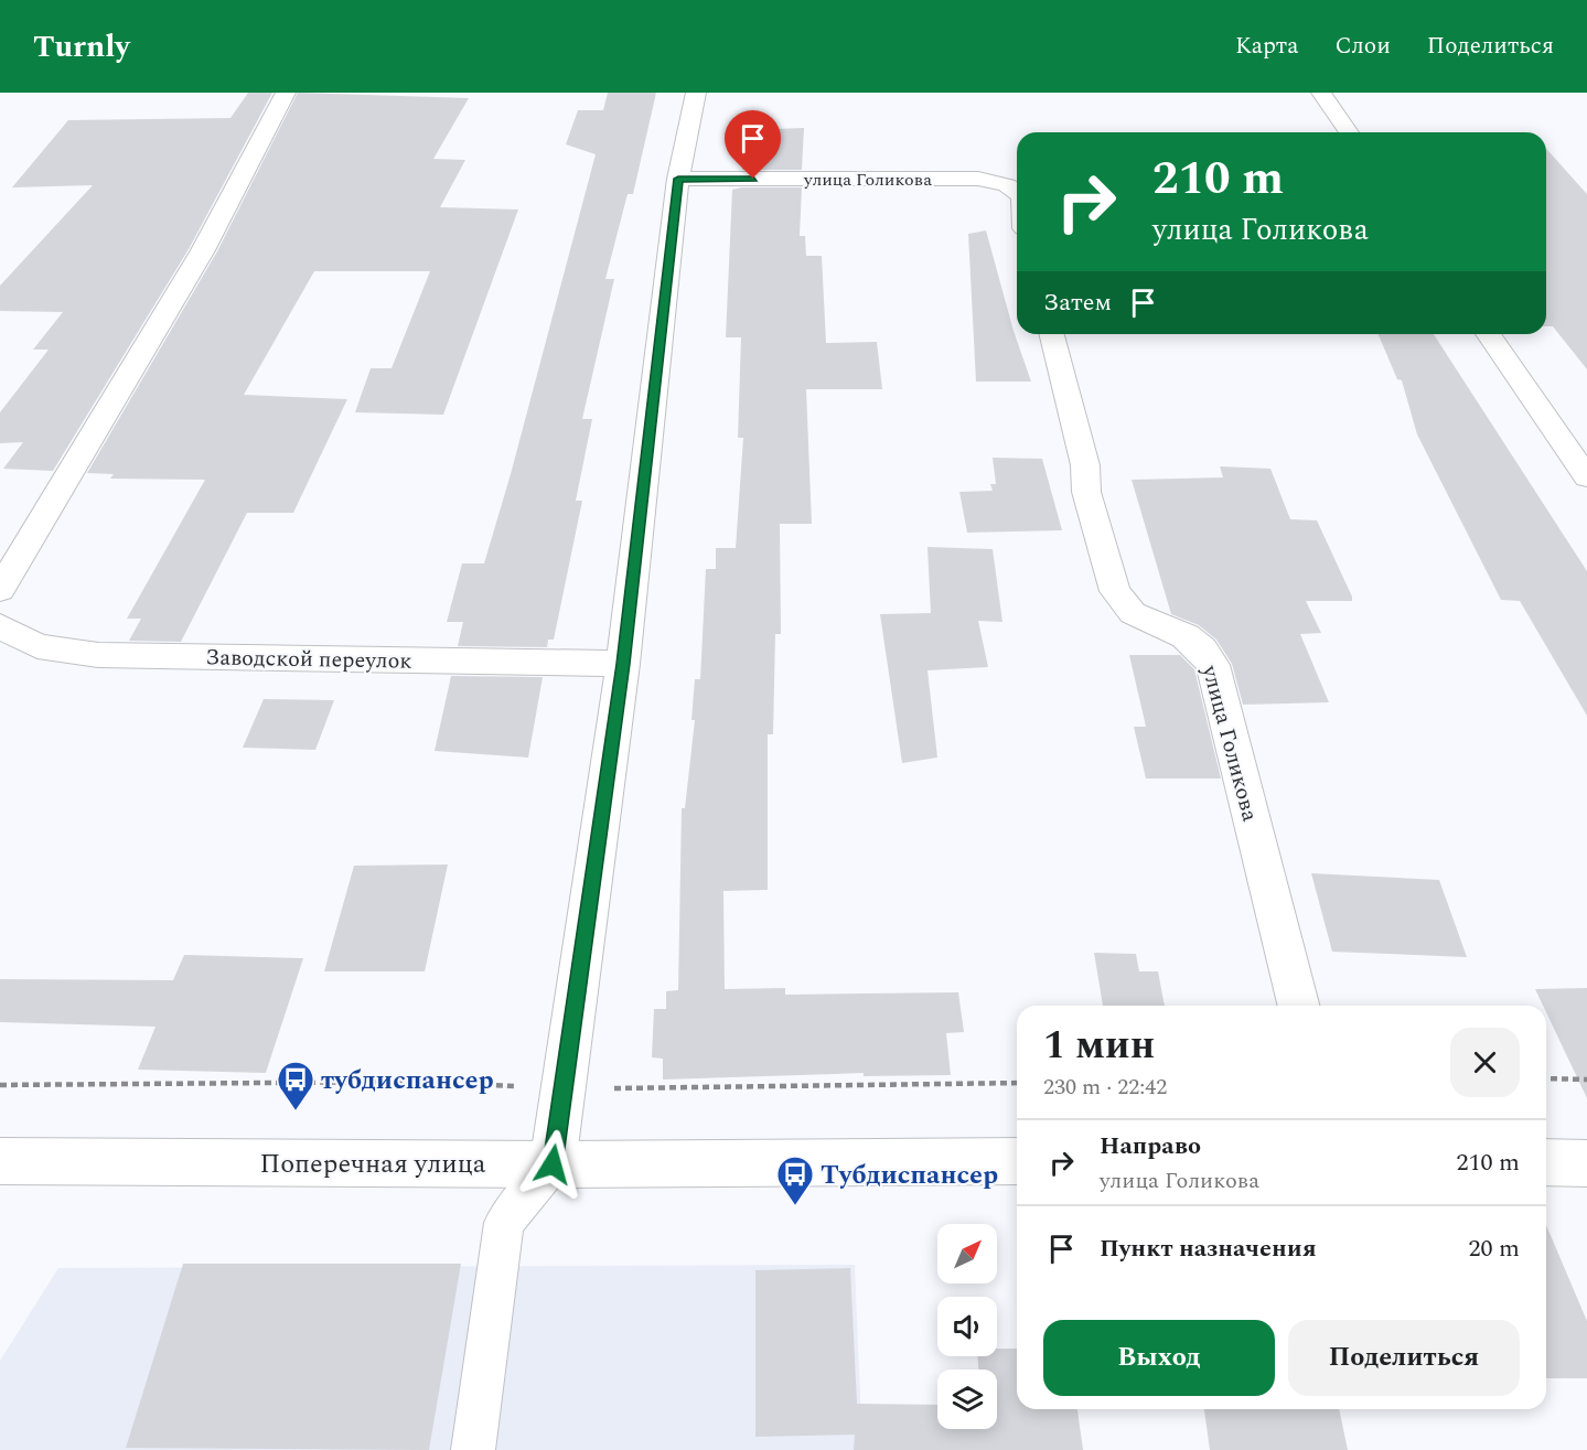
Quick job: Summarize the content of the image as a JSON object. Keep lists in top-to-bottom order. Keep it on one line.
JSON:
{"streets":{"street":["улица Голикова","Заводской переулок","Поперечная улица"]},"places":{"bus stop":["тубдиспансер","Тубдиспансер"]},"north":"top right","page":{"header":"Turnly","nav":["Карта","Слои","Поделиться"],"turn":["210 m","улица Голикова"],"then":"Затем","heading":["1 мин","230 m · 22:42"],"list":[{"name":"Направо","note":"улица Голикова","value":"210 m"},{"name":"Пункт назначения","value":"20 m"}],"buttons":["Выход","Поделиться"]}}
